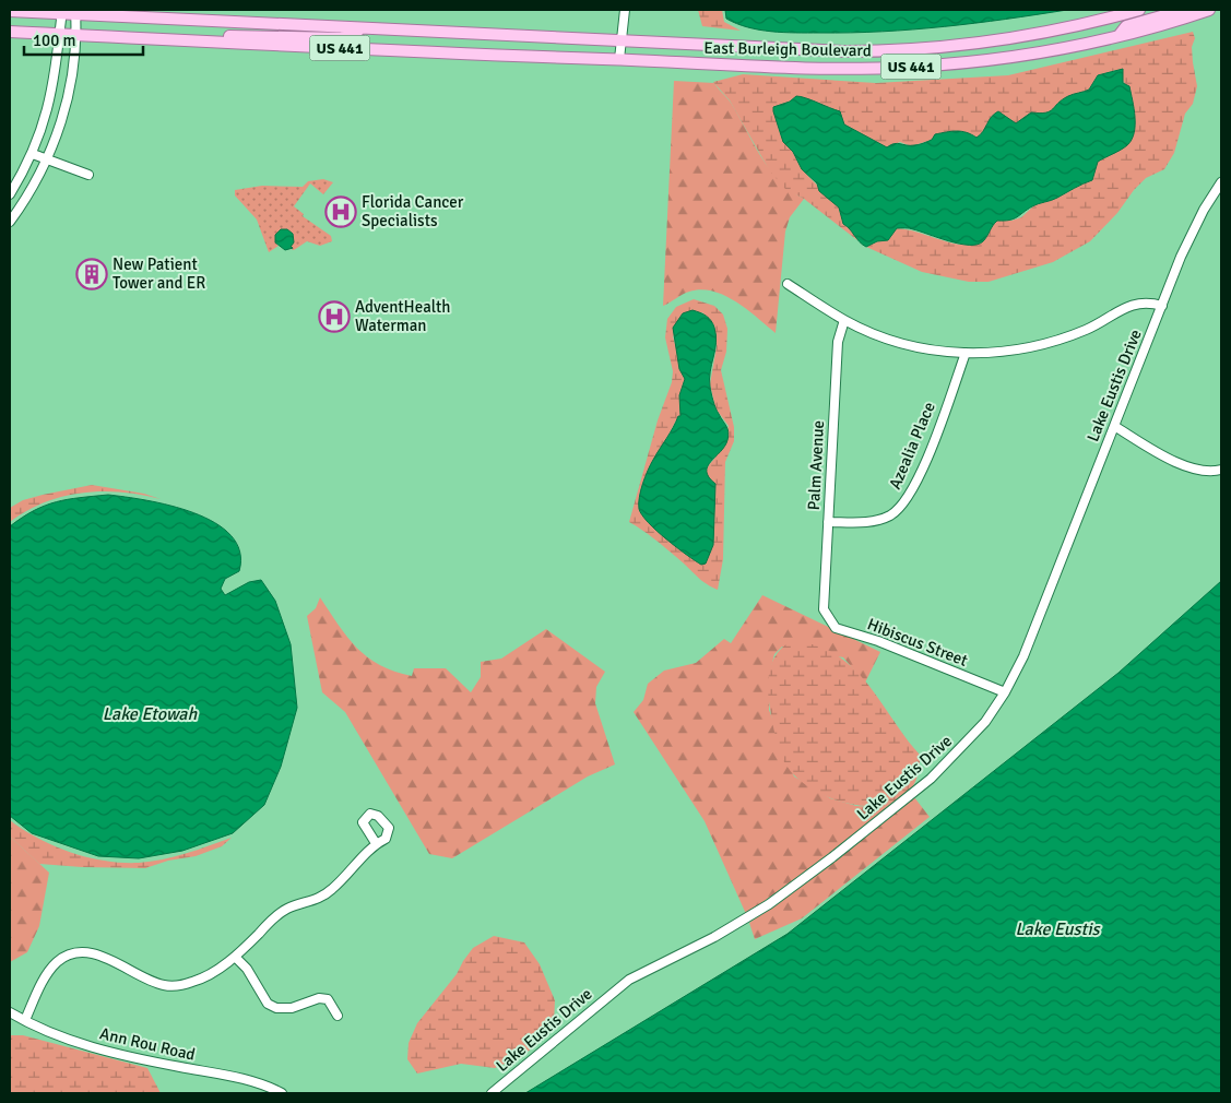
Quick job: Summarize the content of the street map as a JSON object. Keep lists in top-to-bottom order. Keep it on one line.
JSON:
{"streets":{"main road":["US 441","East Burleigh Boulevard"],"street":["Lake Eustis Drive","Azealia Place","Palm Avenue","Hibiscus Street","Ann Rou Road"]},"crossings":[["US 441","East Burleigh Boulevard"],["Lake Eustis Drive","Hibiscus Street"],["Azealia Place","Palm Avenue"],["Palm Avenue","Hibiscus Street"]],"water":["Lake Etowah","Lake Eustis"],"places":{"hospital":["Florida Cancer Specialists","AdventHealth Waterman"],"building":["New Patient Tower and ER"]},"scale_bar":"100 m"}
